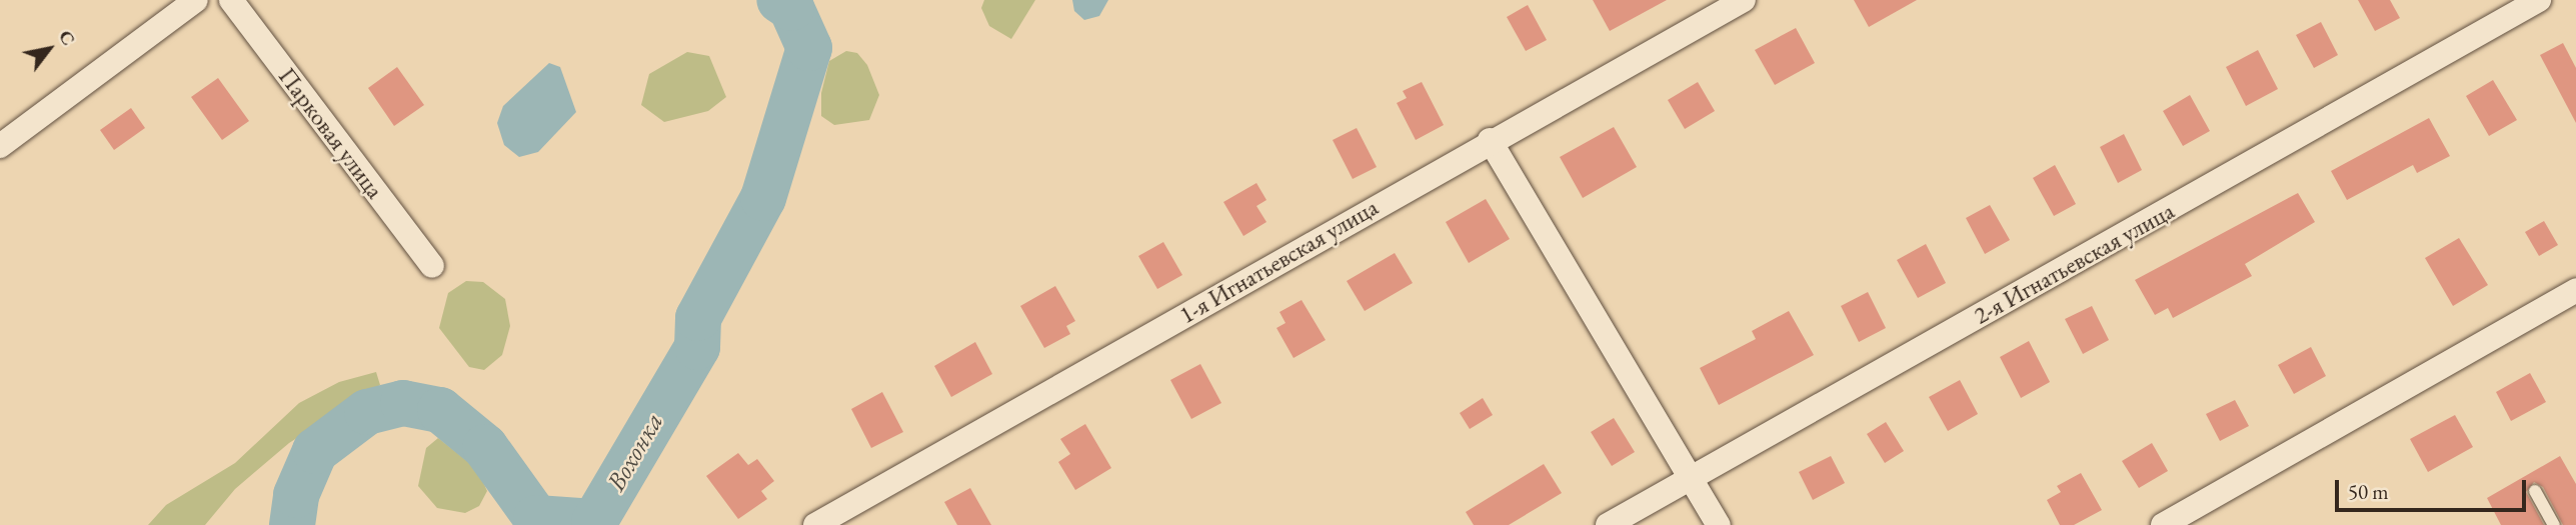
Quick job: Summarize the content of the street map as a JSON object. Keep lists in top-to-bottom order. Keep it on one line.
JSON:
{"streets":{"street":["Парковая улица","1-я Игнатьевская улица","2-я Игнатьевская улица"]},"water":["Вохонка"],"scale_bar":"50 m","north":"top right"}
